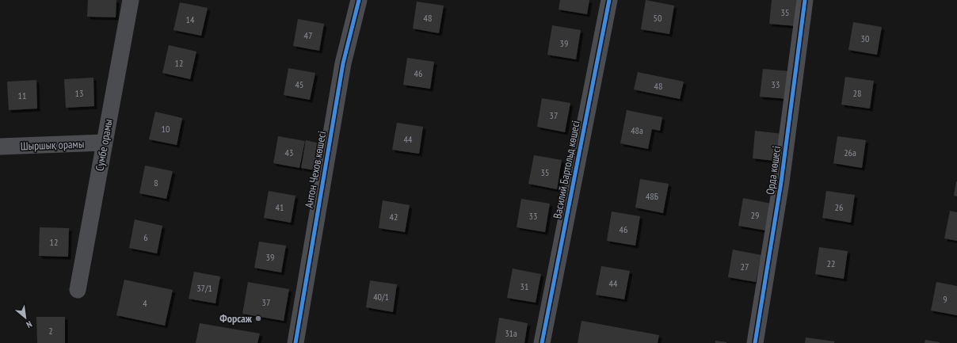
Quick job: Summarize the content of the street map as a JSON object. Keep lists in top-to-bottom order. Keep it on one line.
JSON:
{"streets":{"street":["Шыршық орамы","Сумбе орамы","Антон Чехов көшесі","Василий Бартольд көшесі","Орда көшесі"]},"crossings":[["Шыршық орамы","Сумбе орамы"]],"places":["Форсаж"],"house_numbers":["35","48","50","14","47","30","39","12","46","45","33","48","13","28","11","37","10","48а","44","43","26а","35","8","48Б","41","26","29","33","42","46","6","12","39","22","27","44","31","37/1","40/1","9","37","4","2","31а"],"north":"bottom right"}
